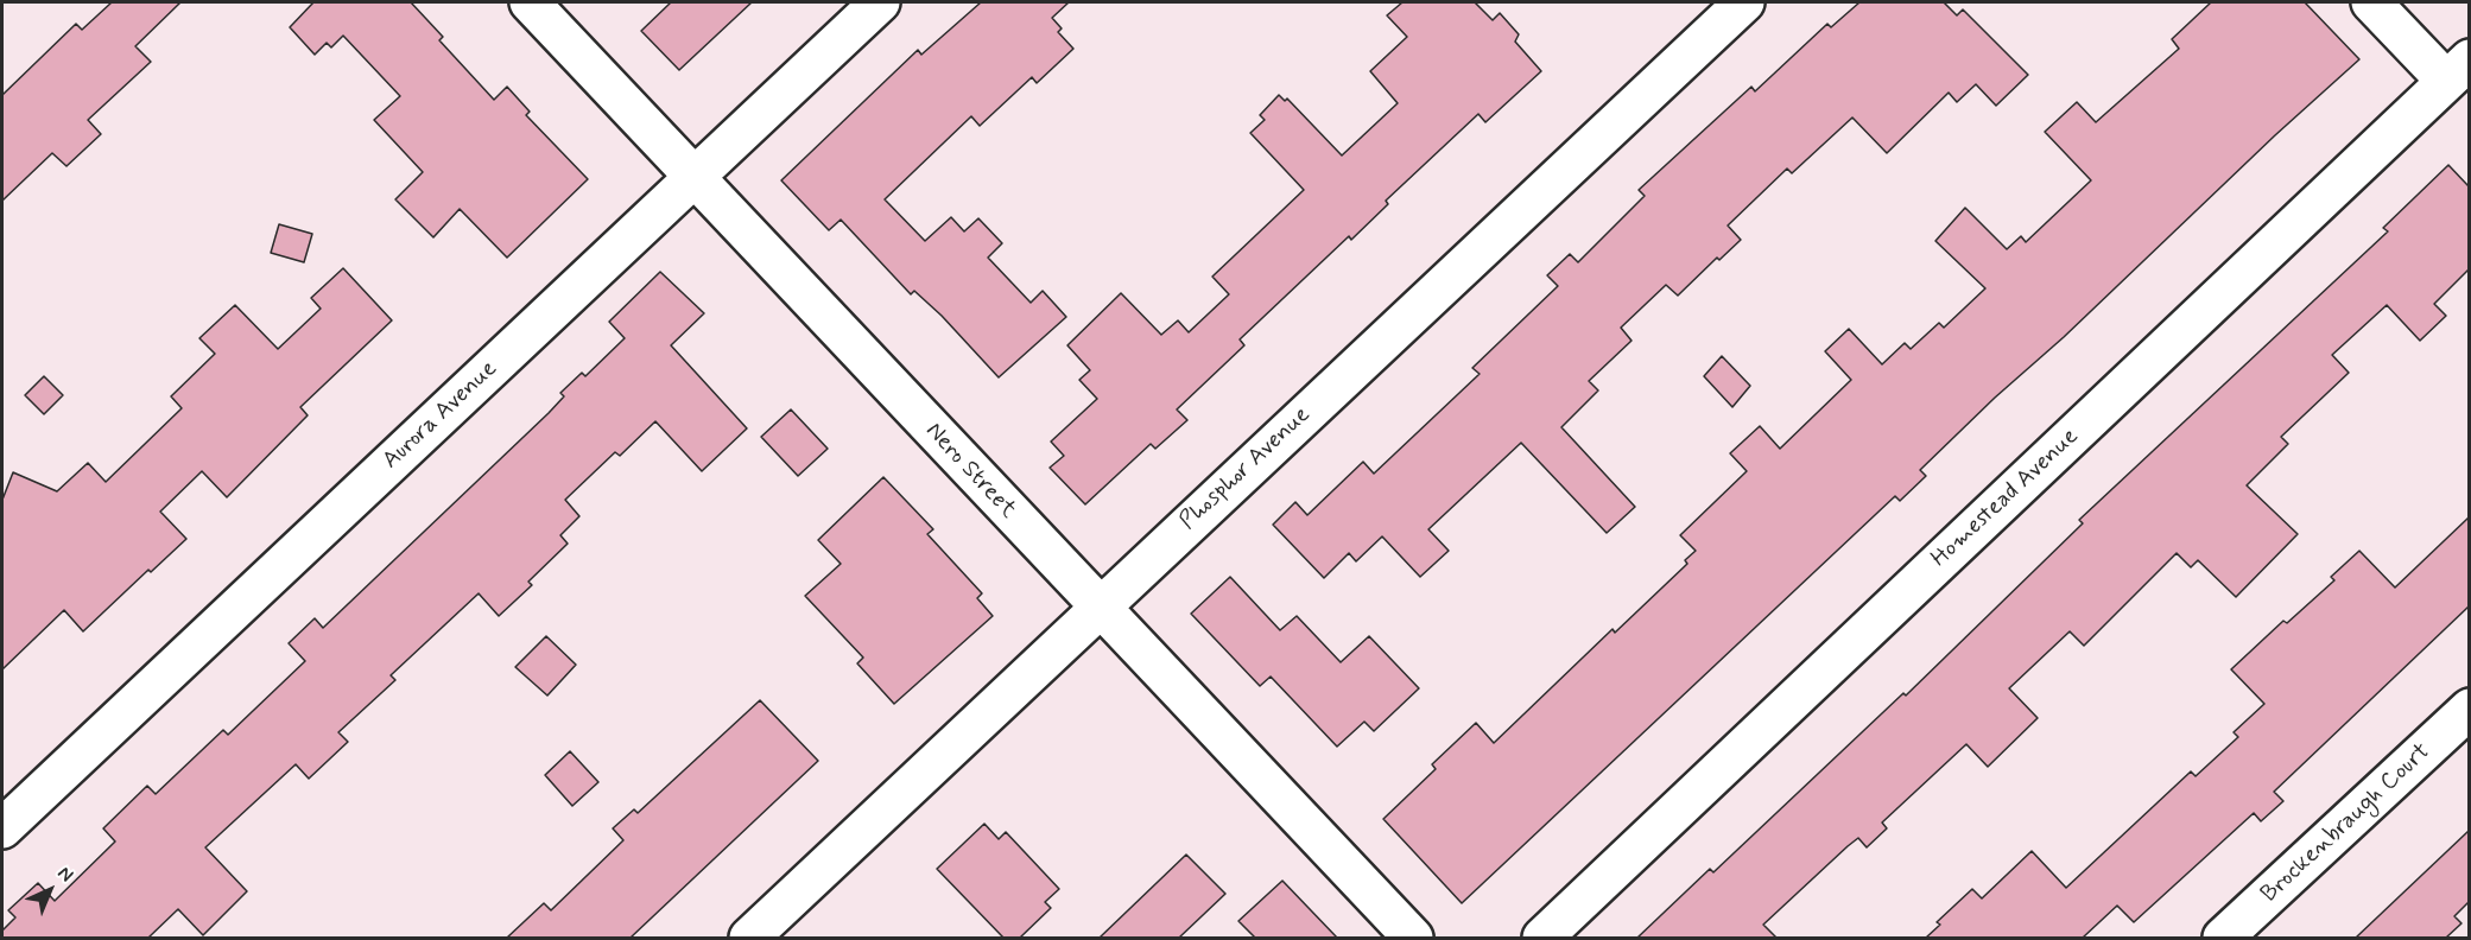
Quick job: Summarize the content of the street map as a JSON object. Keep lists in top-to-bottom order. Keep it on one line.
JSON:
{"streets":{"street":["Aurora Avenue","Phosphor Avenue","Nero Street","Homestead Avenue","Brockenbraugh Court"]},"crossings":[["Aurora Avenue","Nero Street"],["Phosphor Avenue","Nero Street"]],"north":"top right"}
